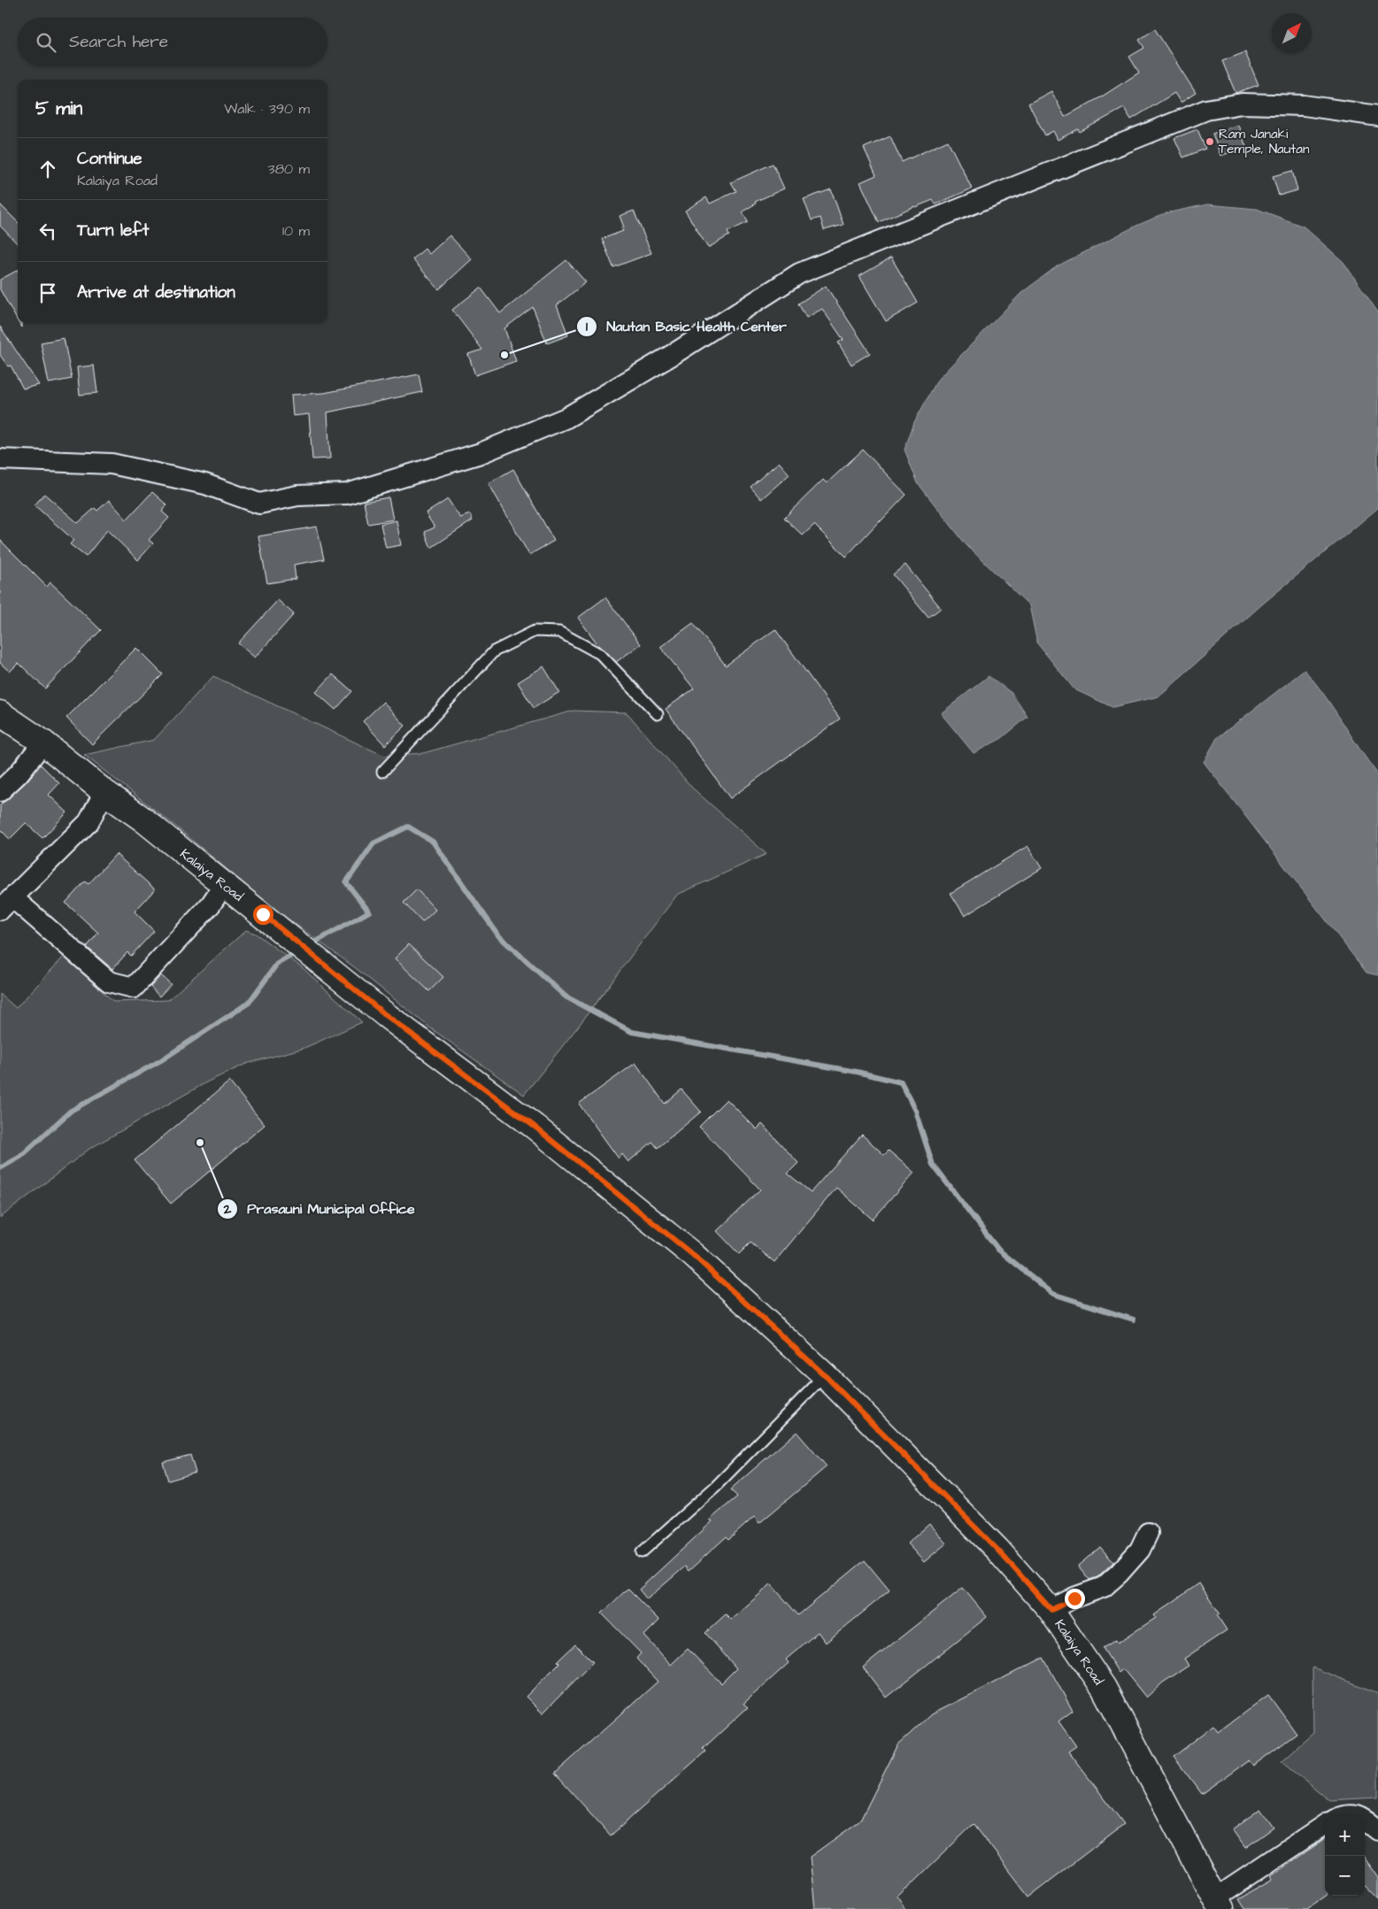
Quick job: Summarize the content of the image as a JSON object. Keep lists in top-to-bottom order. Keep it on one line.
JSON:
{"streets":{"main road":["Kalaiya Road"]},"places":["Ram Janaki Temple, Nautan","Nautan Basic Health Center","Prasauni Municipal Office"],"north":"top right","page":{"search":"Search here","heading":["5 min","Walk · 390 m"],"list":[["Continue","Kalaiya Road","380 m"],["Turn left","10 m"],"Arrive at destination"],"map_buttons":["+","−"]}}
